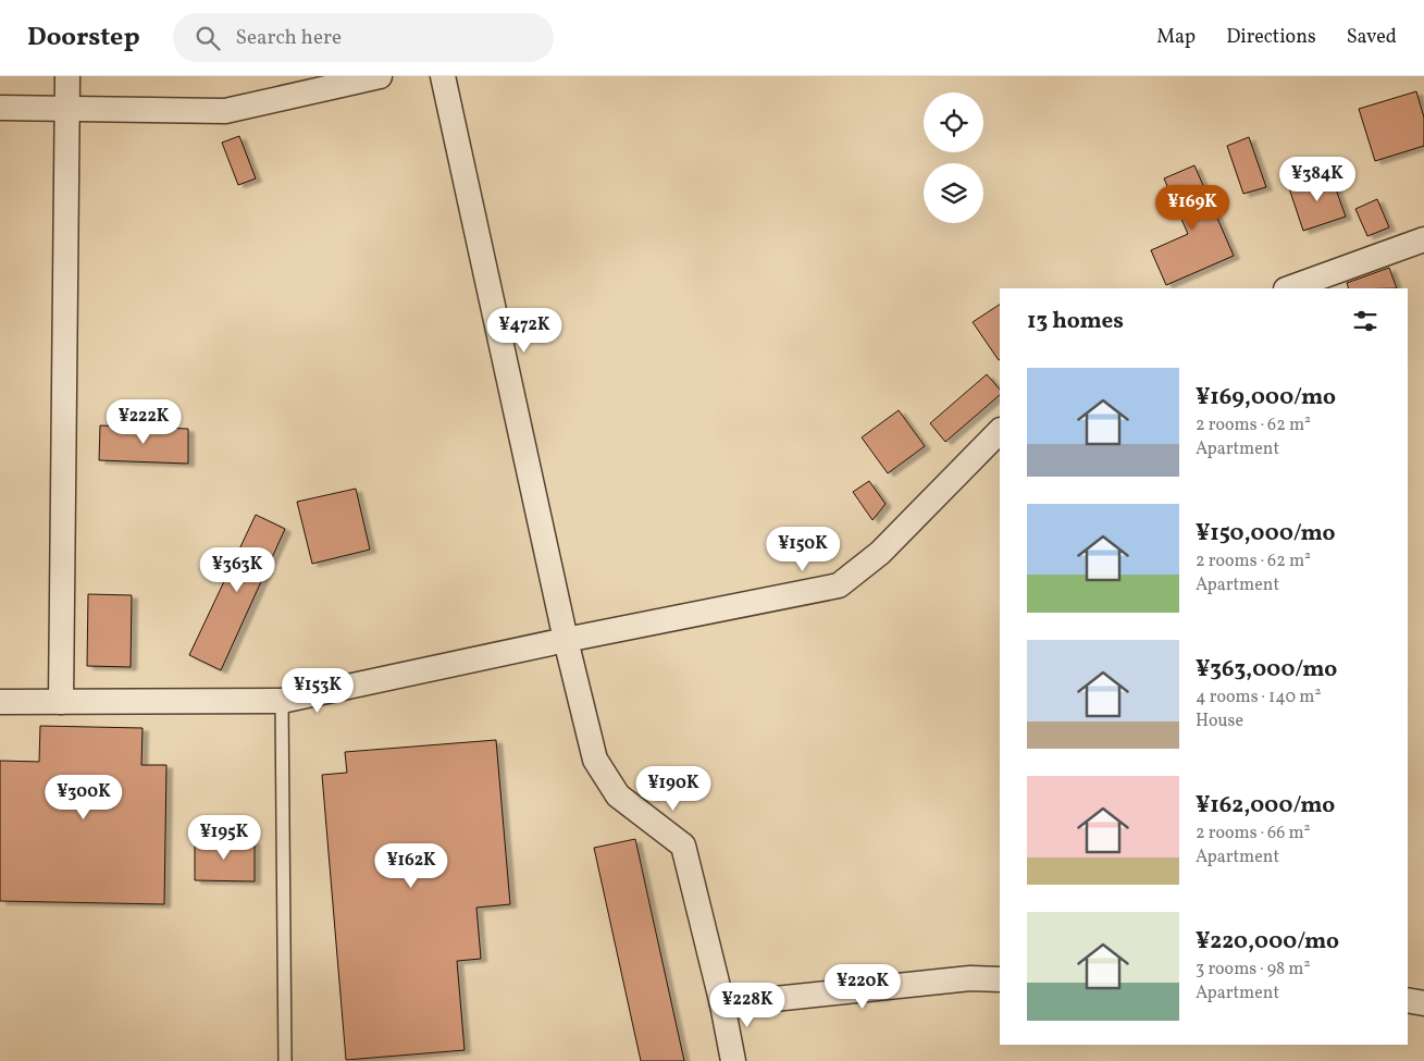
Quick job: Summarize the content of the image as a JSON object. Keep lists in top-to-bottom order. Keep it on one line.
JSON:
{"page":{"header":"Doorstep","search":"Search here","nav":["Map","Directions","Saved"],"price":["¥384K","¥169K","¥472K","¥222K","¥150K","¥363K","¥153K","¥190K","¥300K","¥195K","¥162K","¥220K","¥228K"],"heading":"13 homes","list":[{"name":"¥169,000/mo","note":"2 rooms · 62 m² · Apartment"},{"name":"¥150,000/mo","note":"2 rooms · 62 m² · Apartment"},{"name":"¥363,000/mo","note":"4 rooms · 140 m² · House"},{"name":"¥162,000/mo","note":"2 rooms · 66 m² · Apartment"},{"name":"¥220,000/mo","note":"3 rooms · 98 m² · Apartment"}]}}
